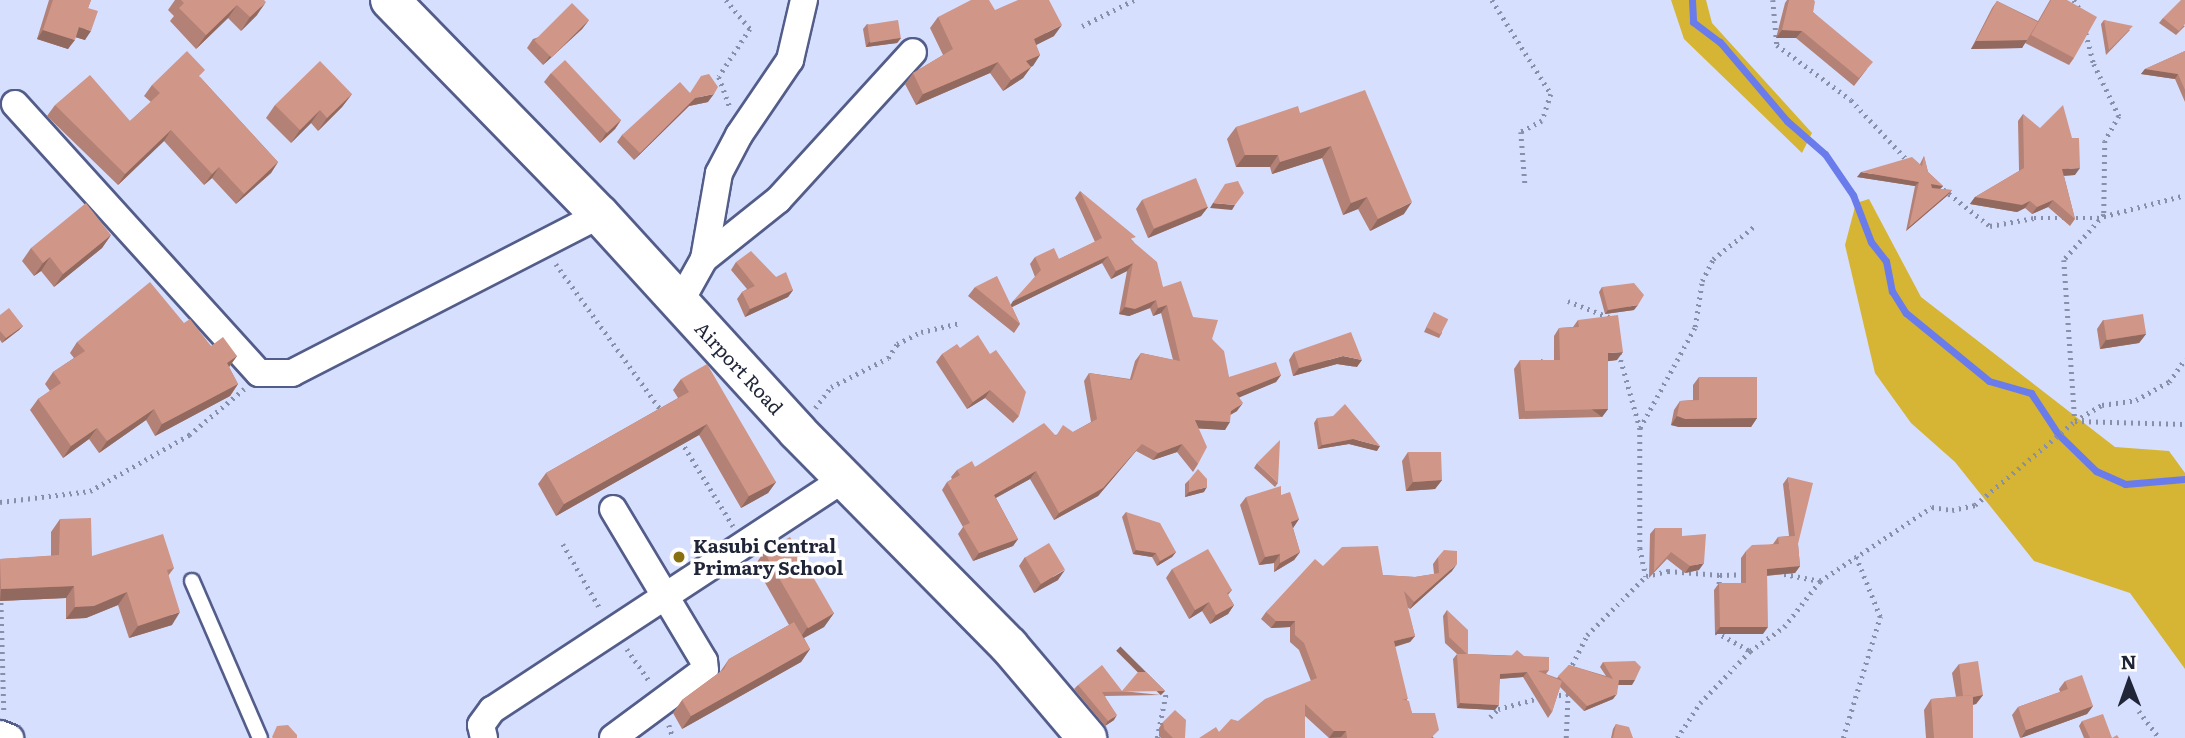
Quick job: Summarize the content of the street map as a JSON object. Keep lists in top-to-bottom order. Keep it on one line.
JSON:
{"streets":{"street":["Airport Road"]},"places":["Kasubi Central Primary School"],"north":"top"}
